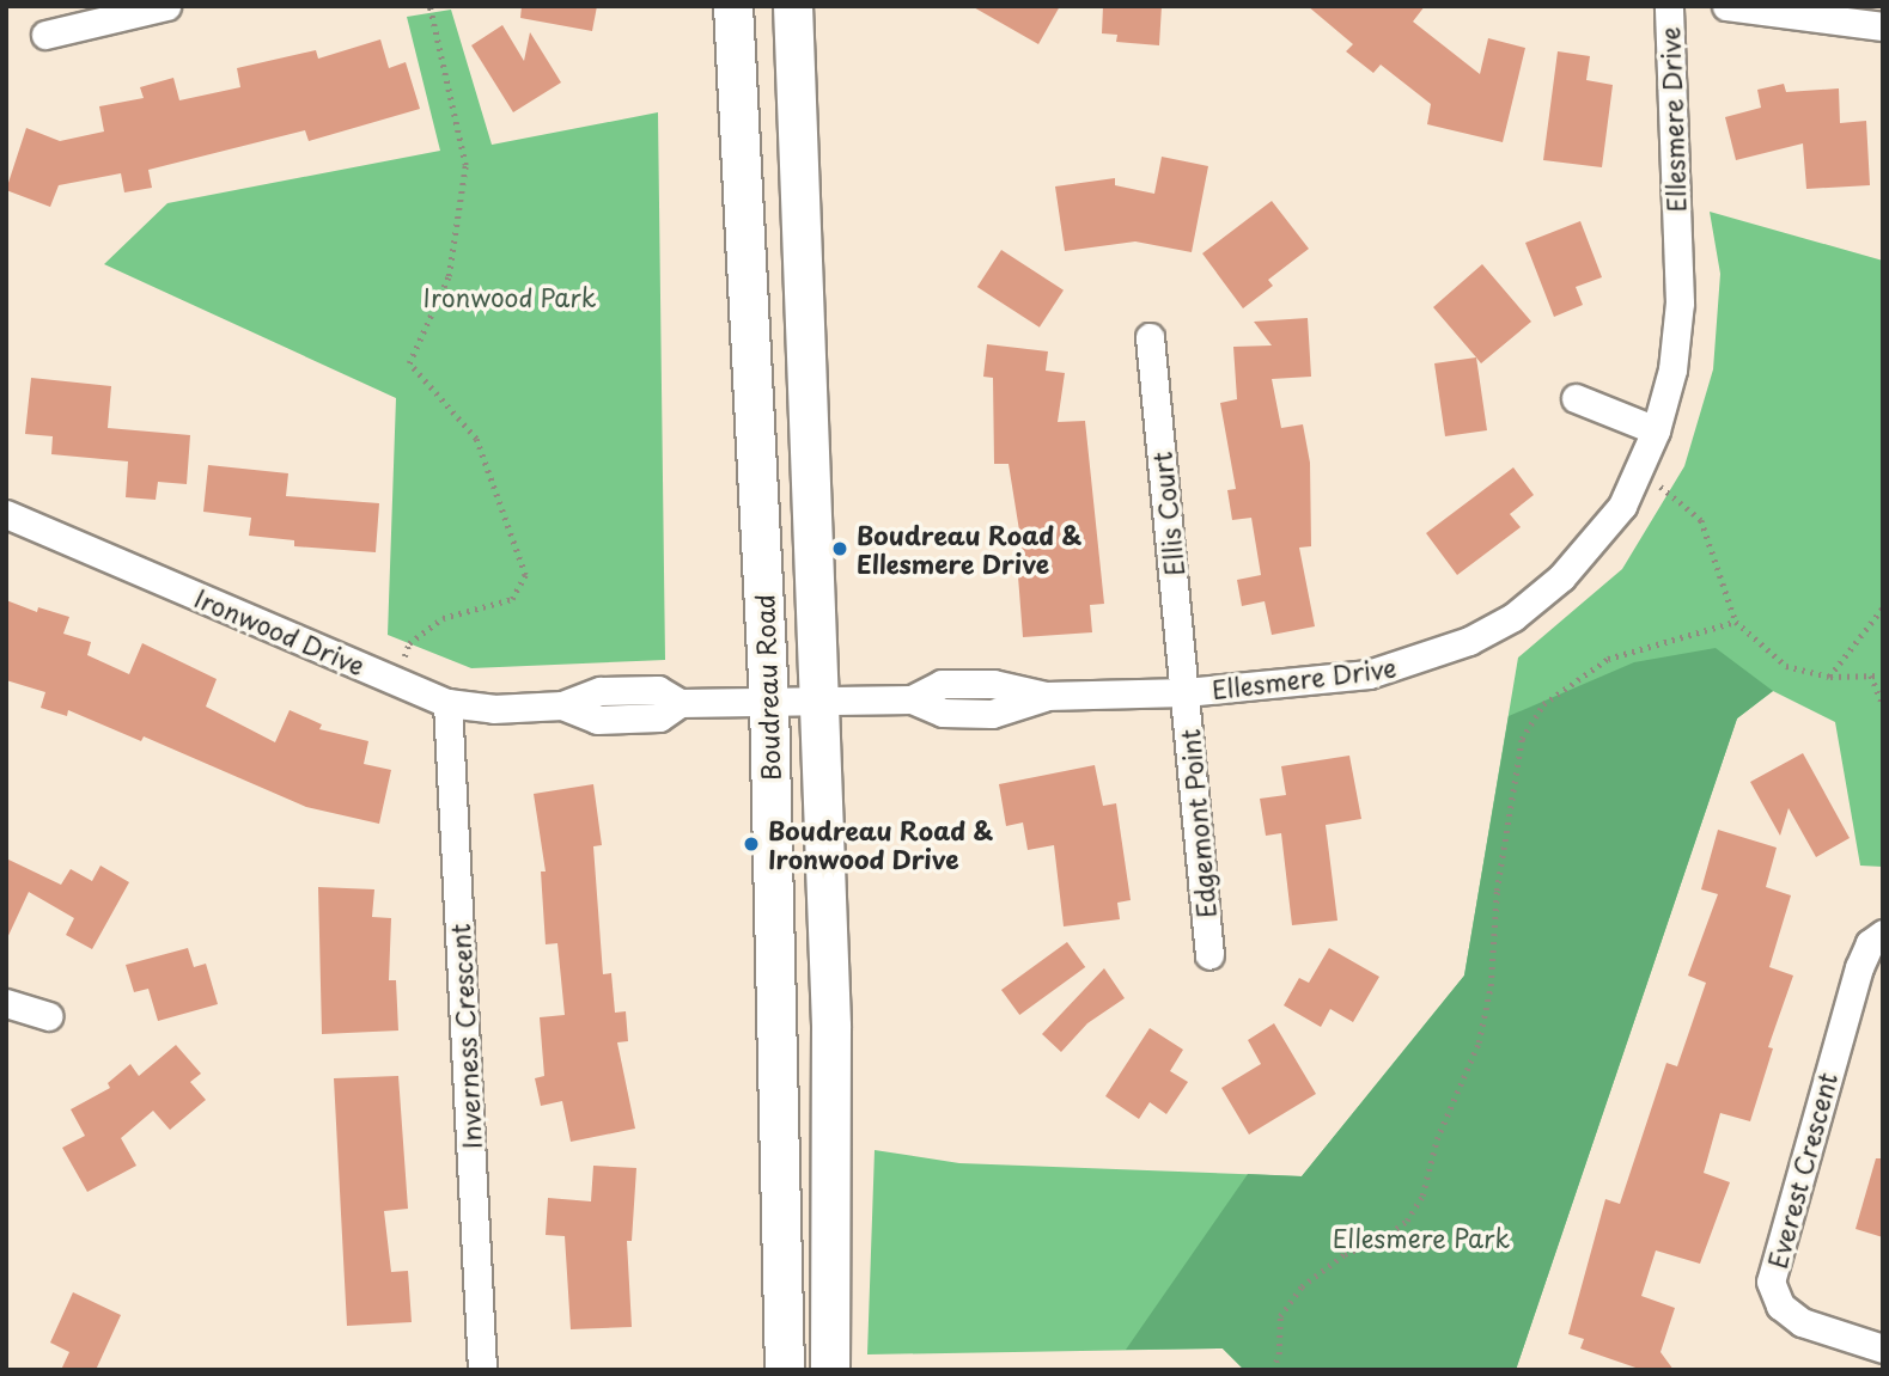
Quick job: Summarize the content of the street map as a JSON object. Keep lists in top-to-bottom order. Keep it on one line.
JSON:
{"streets":{"main road":["Boudreau Road"],"street":["Ellesmere Drive","Ellis Court","Ironwood Drive","Edgemont Point","Inverness Crescent","Everest Crescent"]},"crossings":[["Ellesmere Drive","Ellis Court"],["Ellesmere Drive","Ironwood Drive"],["Ellesmere Drive","Boudreau Road"],["Ellesmere Drive","Edgemont Point"],["Ellis Court","Edgemont Point"],["Ironwood Drive","Boudreau Road"],["Ironwood Drive","Inverness Crescent"]],"parks":["Ironwood Park","Ellesmere Park"],"places":["Boudreau Road & Ellesmere Drive","Boudreau Road & Ironwood Drive"]}
